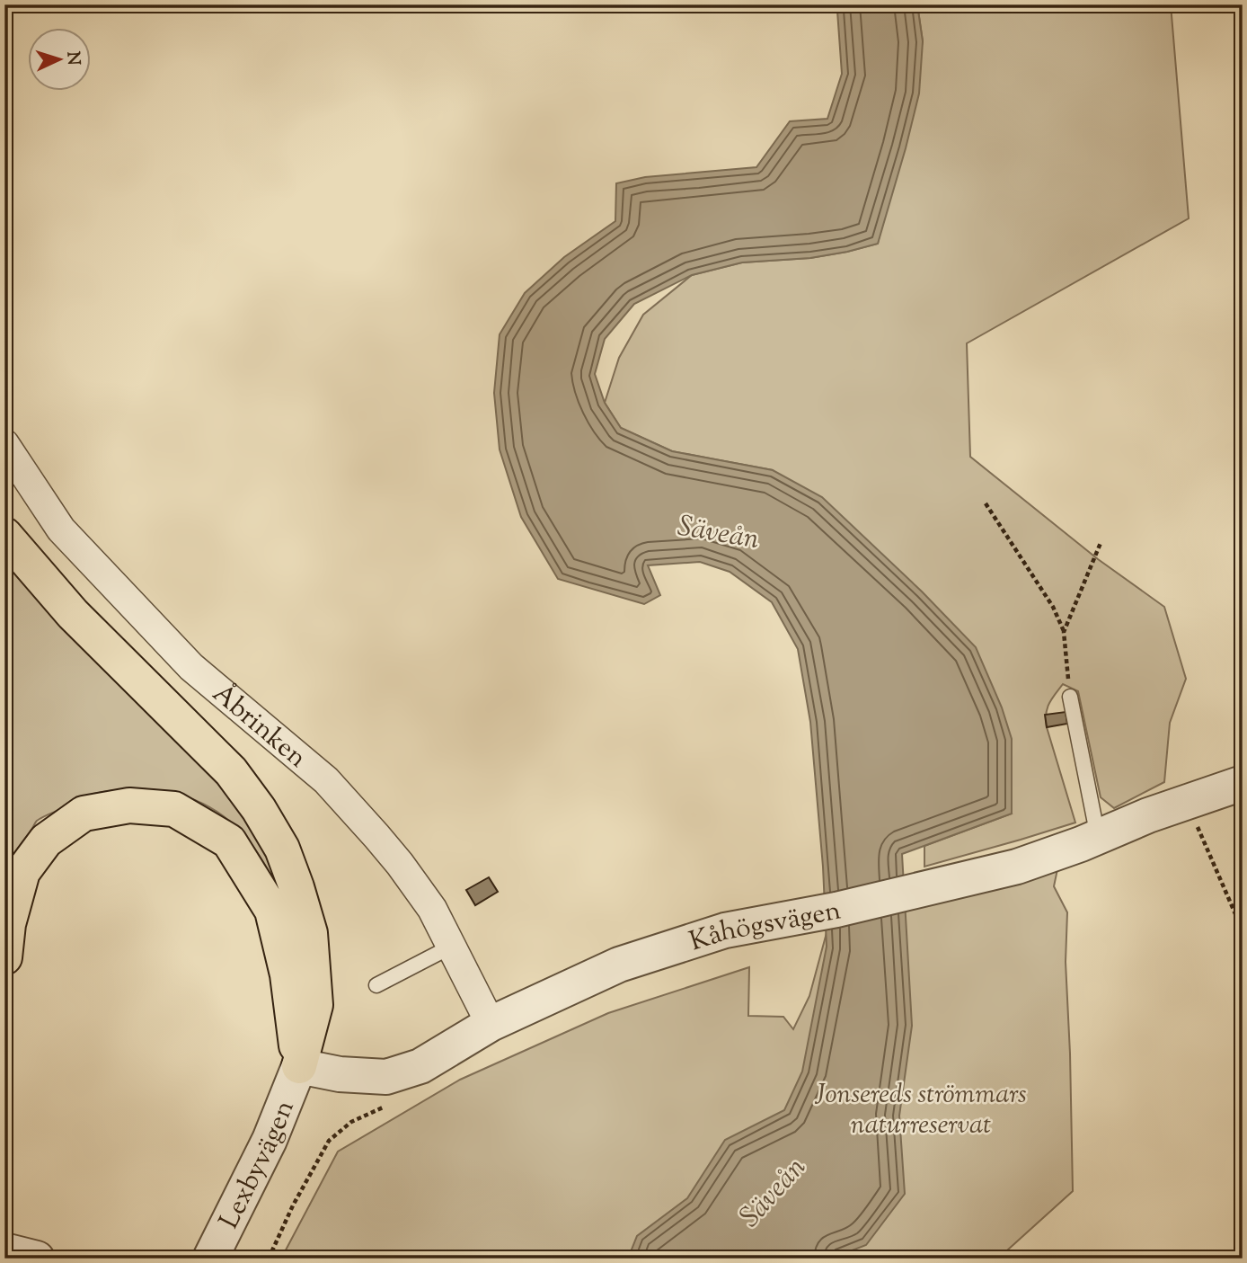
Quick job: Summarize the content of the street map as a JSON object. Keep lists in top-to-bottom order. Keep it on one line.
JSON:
{"streets":{"street":["Åbrinken","Kåhögsvägen","Lexbyvägen"]},"crossings":[["Åbrinken","Kåhögsvägen"],["Kåhögsvägen","Lexbyvägen"]],"water":["Säveån"],"parks":["Jonsereds strömmars naturreservat"],"north":"right"}
